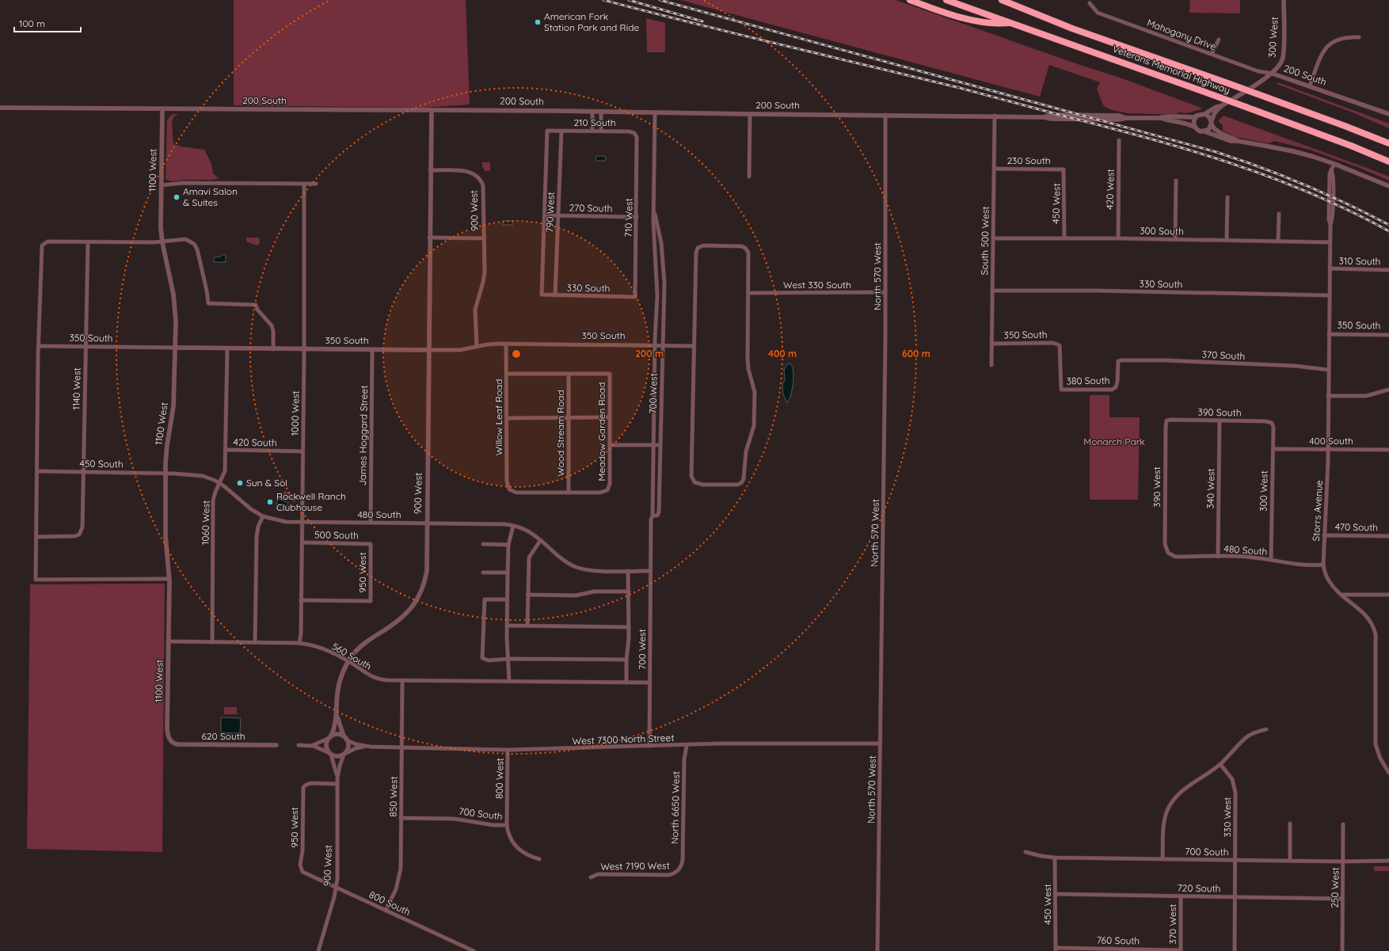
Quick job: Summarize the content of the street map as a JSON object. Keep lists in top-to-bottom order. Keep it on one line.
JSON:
{"streets":{"highway":["Veterans Memorial Highway"],"street":["Mahogany Drive","300 West","200 South","210 South","230 South","1100 West","420 West","450 West","270 South","900 West","790 West","710 West","300 South","South 500 West","310 South","North 570 West","330 South","West 330 South","350 South","370 South","380 South","1140 West","700 West","390 South","1000 West","Willow Leaf Road","Meadow Garden Road","Wood Stream Road","James Hoggard Street","400 South","420 South","450 South","390 West","340 West","Storrs Avenue","480 South","1060 West","470 South","500 South","950 West","560 South","620 South","West 7300 North Street","800 West","850 West","North 6650 West","700 South","330 West","West 7190 West","250 West","720 South","800 South","370 West","760 South"]},"crossings":[["Mahogany Drive","300 West"],["Mahogany Drive","200 South"],["300 West","200 South"],["300 West","390 South"],["300 West","400 South"],["300 West","480 South"],["200 South","1100 West"],["200 South","900 West"],["200 South","South 500 West"],["200 South","North 570 West"],["200 South","700 West"],["210 South","790 West"],["210 South","710 West"],["230 South","450 West"],["230 South","South 500 West"],["1100 West","350 South"],["1100 West","450 South"],["1100 West","480 South"],["1100 West","560 South"],["1100 West","620 South"],["420 West","300 South"],["450 West","300 South"],["450 West","700 South"],["450 West","720 South"],["450 West","760 South"],["270 South","790 West"],["270 South","710 West"],["900 West","350 South"],["900 West","480 South"],["900 West","950 West"],["900 West","560 South"],["900 West","West 7300 North Street"],["900 West","800 South"],["790 West","330 South"],["710 West","330 South"],["300 South","South 500 West"],["300 South","Storrs Avenue"],["South 500 West","330 South"],["South 500 West","350 South"],["310 South","Storrs Avenue"],["North 570 West","West 330 South"],["North 570 West","West 7300 North Street"],["330 South","Storrs Avenue"],["350 South","380 South"],["350 South","1140 West"],["350 South","700 West"],["350 South","1000 West"],["350 South","Willow Leaf Road"],["350 South","James Hoggard Street"],["350 South","Storrs Avenue"],["350 South","1060 West"],["370 South","380 South"],["370 South","Storrs Avenue"],["1140 West","450 South"],["700 West","480 South"],["700 West","560 South"],["700 West","West 7300 North Street"],["390 South","390 West"],["390 South","340 West"],["1000 West","420 South"],["1000 West","480 South"],["1000 West","500 South"],["1000 West","950 West"],["1000 West","560 South"],["Willow Leaf Road","Meadow Garden Road"],["Willow Leaf Road","Wood Stream Road"],["Meadow Garden Road","Wood Stream Road"],["James Hoggard Street","480 South"],["400 South","Storrs Avenue"],["420 South","1060 West"],["450 South","480 South"],["390 West","480 South"],["340 West","480 South"],["Storrs Avenue","480 South"],["Storrs Avenue","470 South"],["480 South","1060 West"],["1060 West","560 South"],["500 South","950 West"],["950 West","800 South"],["560 South","850 West"],["West 7300 North Street","800 West"],["West 7300 North Street","850 West"],["West 7300 North Street","North 6650 West"],["800 West","700 South"],["850 West","700 South"],["850 West","800 South"],["North 6650 West","West 7190 West"],["700 South","330 West"],["700 South","250 West"],["330 West","720 South"],["250 West","720 South"],["720 South","370 West"],["370 West","760 South"]],"parks":["Monarch Park"],"places":["American Fork Station Park and Ride","Amavi Salon & Suites","Sun & Sol","Rockwell Ranch Clubhouse"],"scale_bar":"100 m","rings":["200 m","400 m","600 m"]}
